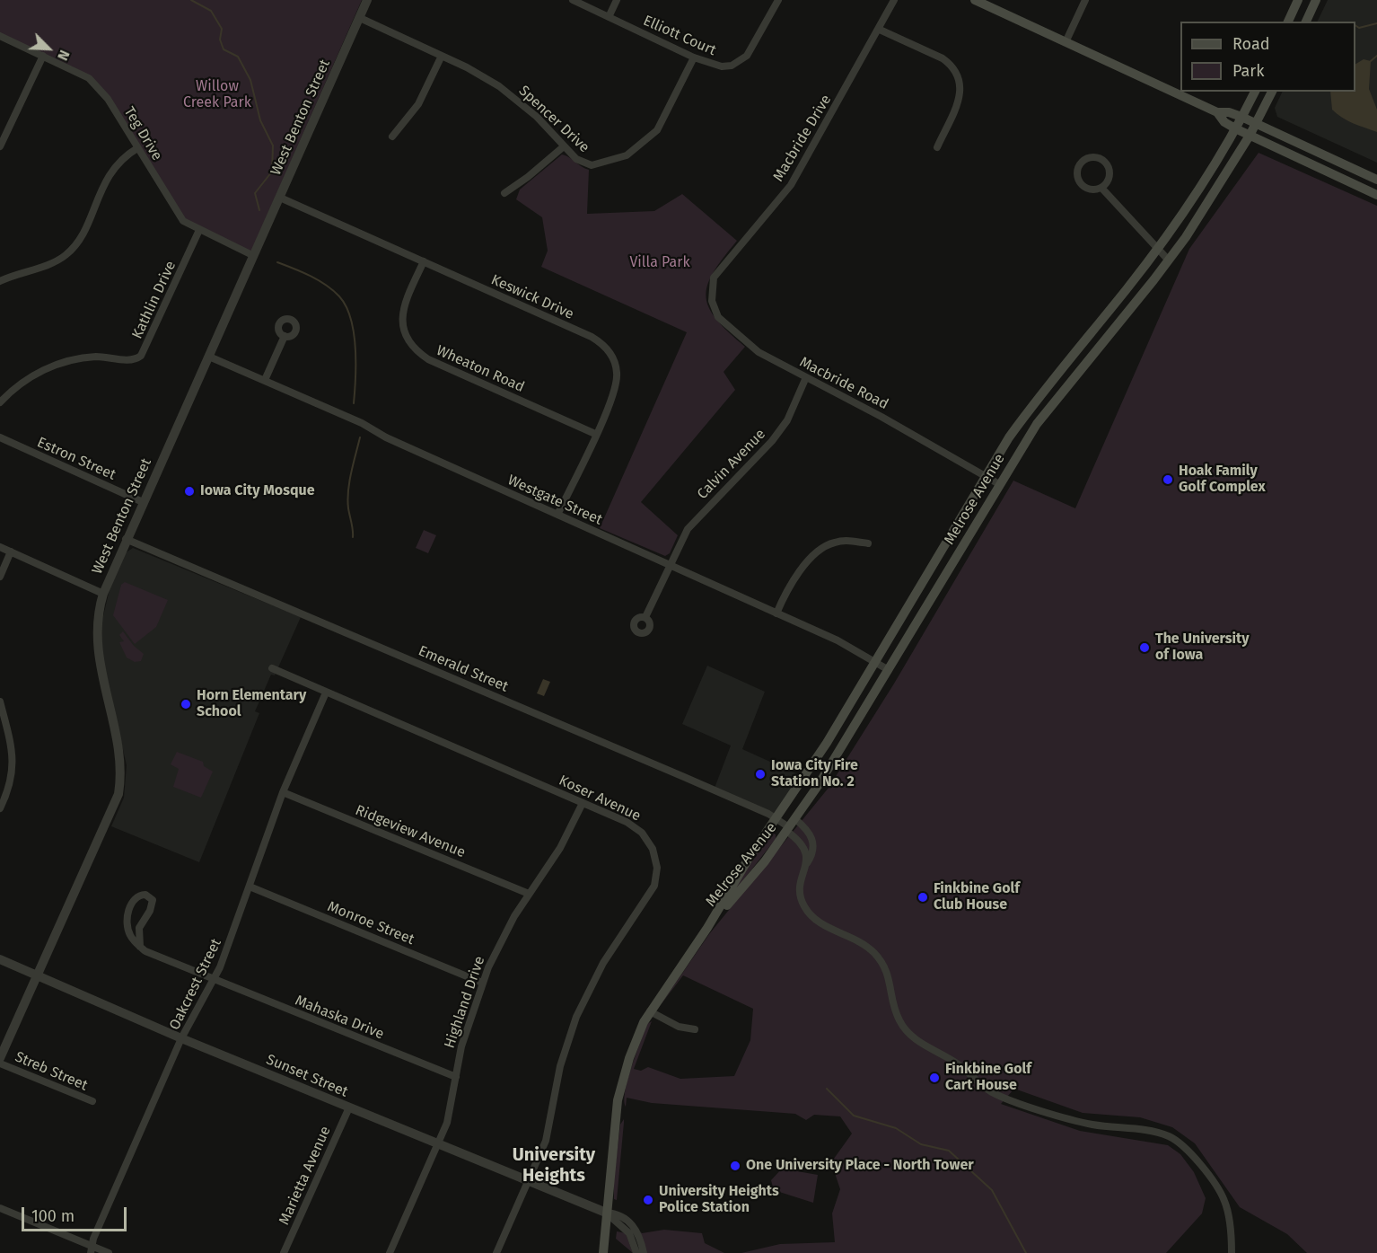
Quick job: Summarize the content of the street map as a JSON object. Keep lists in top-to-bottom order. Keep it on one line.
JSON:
{"streets":{"main road":["Melrose Avenue"],"street":["Elliott Court","West Benton Street","Spencer Drive","Teg Drive","Macbride Drive","Keswick Drive","Kathlin Drive","Wheaton Road","Macbride Road","Estron Street","Calvin Avenue","Westgate Street","Emerald Street","Koser Avenue","Ridgeview Avenue","Monroe Street","Oakcrest Street","Highland Drive","Mahaska Drive","Streb Street","Sunset Street","Marietta Avenue"]},"crossings":[["Elliott Court","Spencer Drive"],["West Benton Street","Spencer Drive"],["West Benton Street","Teg Drive"],["West Benton Street","Keswick Drive"],["West Benton Street","Estron Street"],["West Benton Street","Westgate Street"],["West Benton Street","Emerald Street"],["West Benton Street","Sunset Street"],["Teg Drive","Kathlin Drive"],["Macbride Drive","Macbride Road"],["Keswick Drive","Wheaton Road"],["Keswick Drive","Westgate Street"],["Macbride Road","Calvin Avenue"],["Macbride Road","Melrose Avenue"],["Calvin Avenue","Westgate Street"],["Melrose Avenue","Westgate Street"],["Melrose Avenue","Emerald Street"],["Melrose Avenue","Sunset Street"],["Koser Avenue","Oakcrest Street"],["Koser Avenue","Highland Drive"],["Koser Avenue","Sunset Street"],["Ridgeview Avenue","Oakcrest Street"],["Ridgeview Avenue","Highland Drive"],["Monroe Street","Oakcrest Street"],["Monroe Street","Highland Drive"],["Oakcrest Street","Mahaska Drive"],["Oakcrest Street","Sunset Street"],["Highland Drive","Mahaska Drive"],["Highland Drive","Sunset Street"],["Sunset Street","Marietta Avenue"]],"districts":["University Heights"],"parks":["Willow Creek Park","Villa Park"],"places":["Hoak Family Golf Complex","Iowa City Mosque","The University of Iowa","Horn Elementary School","Iowa City Fire Station No. 2","Finkbine Golf Club House","Finkbine Golf Cart House","One University Place - North Tower","University Heights Police Station"],"legend":["Road","Park"],"scale_bar":"100 m","north":"bottom right"}
